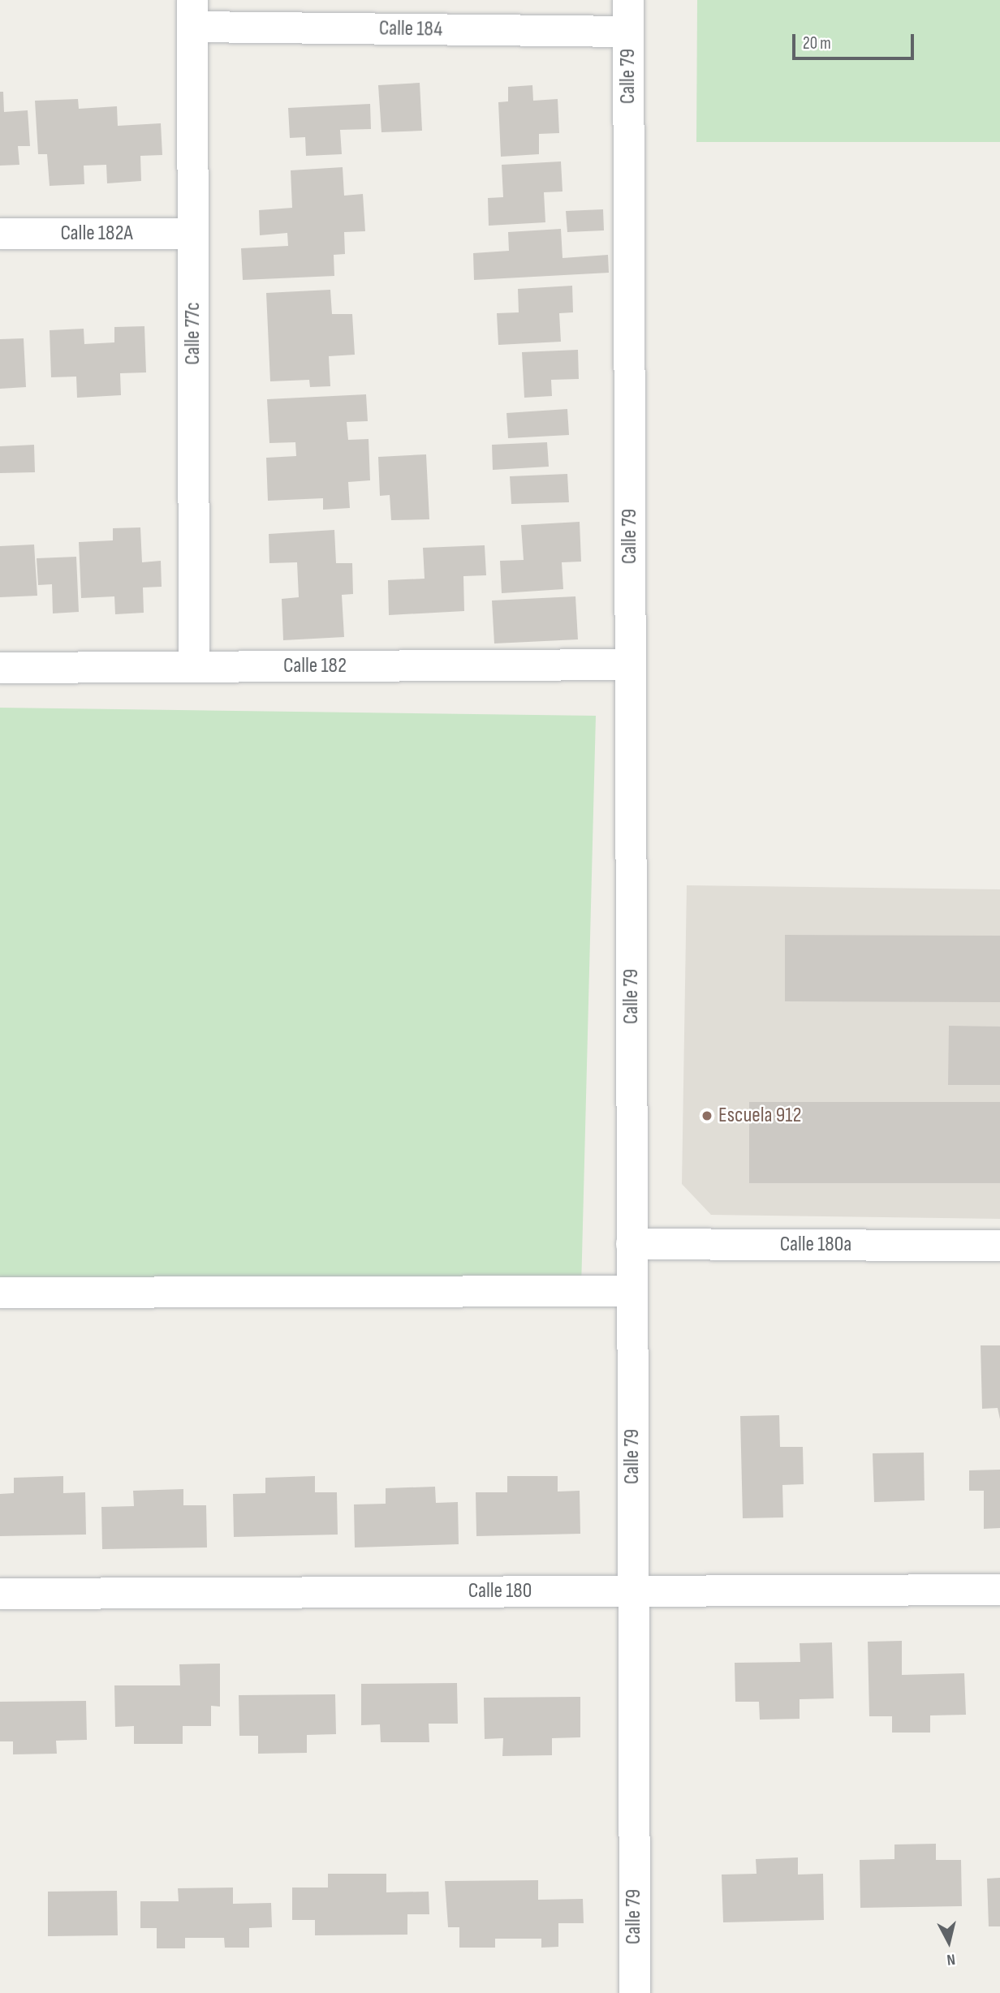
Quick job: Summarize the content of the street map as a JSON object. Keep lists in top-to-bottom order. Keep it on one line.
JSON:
{"streets":{"street":["Calle 184","Calle 79","Calle 182A","Calle 77c","Calle 182","Calle 180a","Calle 180"]},"crossings":[["Calle 184","Calle 79"],["Calle 184","Calle 77c"],["Calle 79","Calle 182"],["Calle 79","Calle 180a"],["Calle 79","Calle 180"],["Calle 182A","Calle 77c"],["Calle 77c","Calle 182"]],"places":["Escuela 912"],"scale_bar":"20 m","north":"bottom"}
